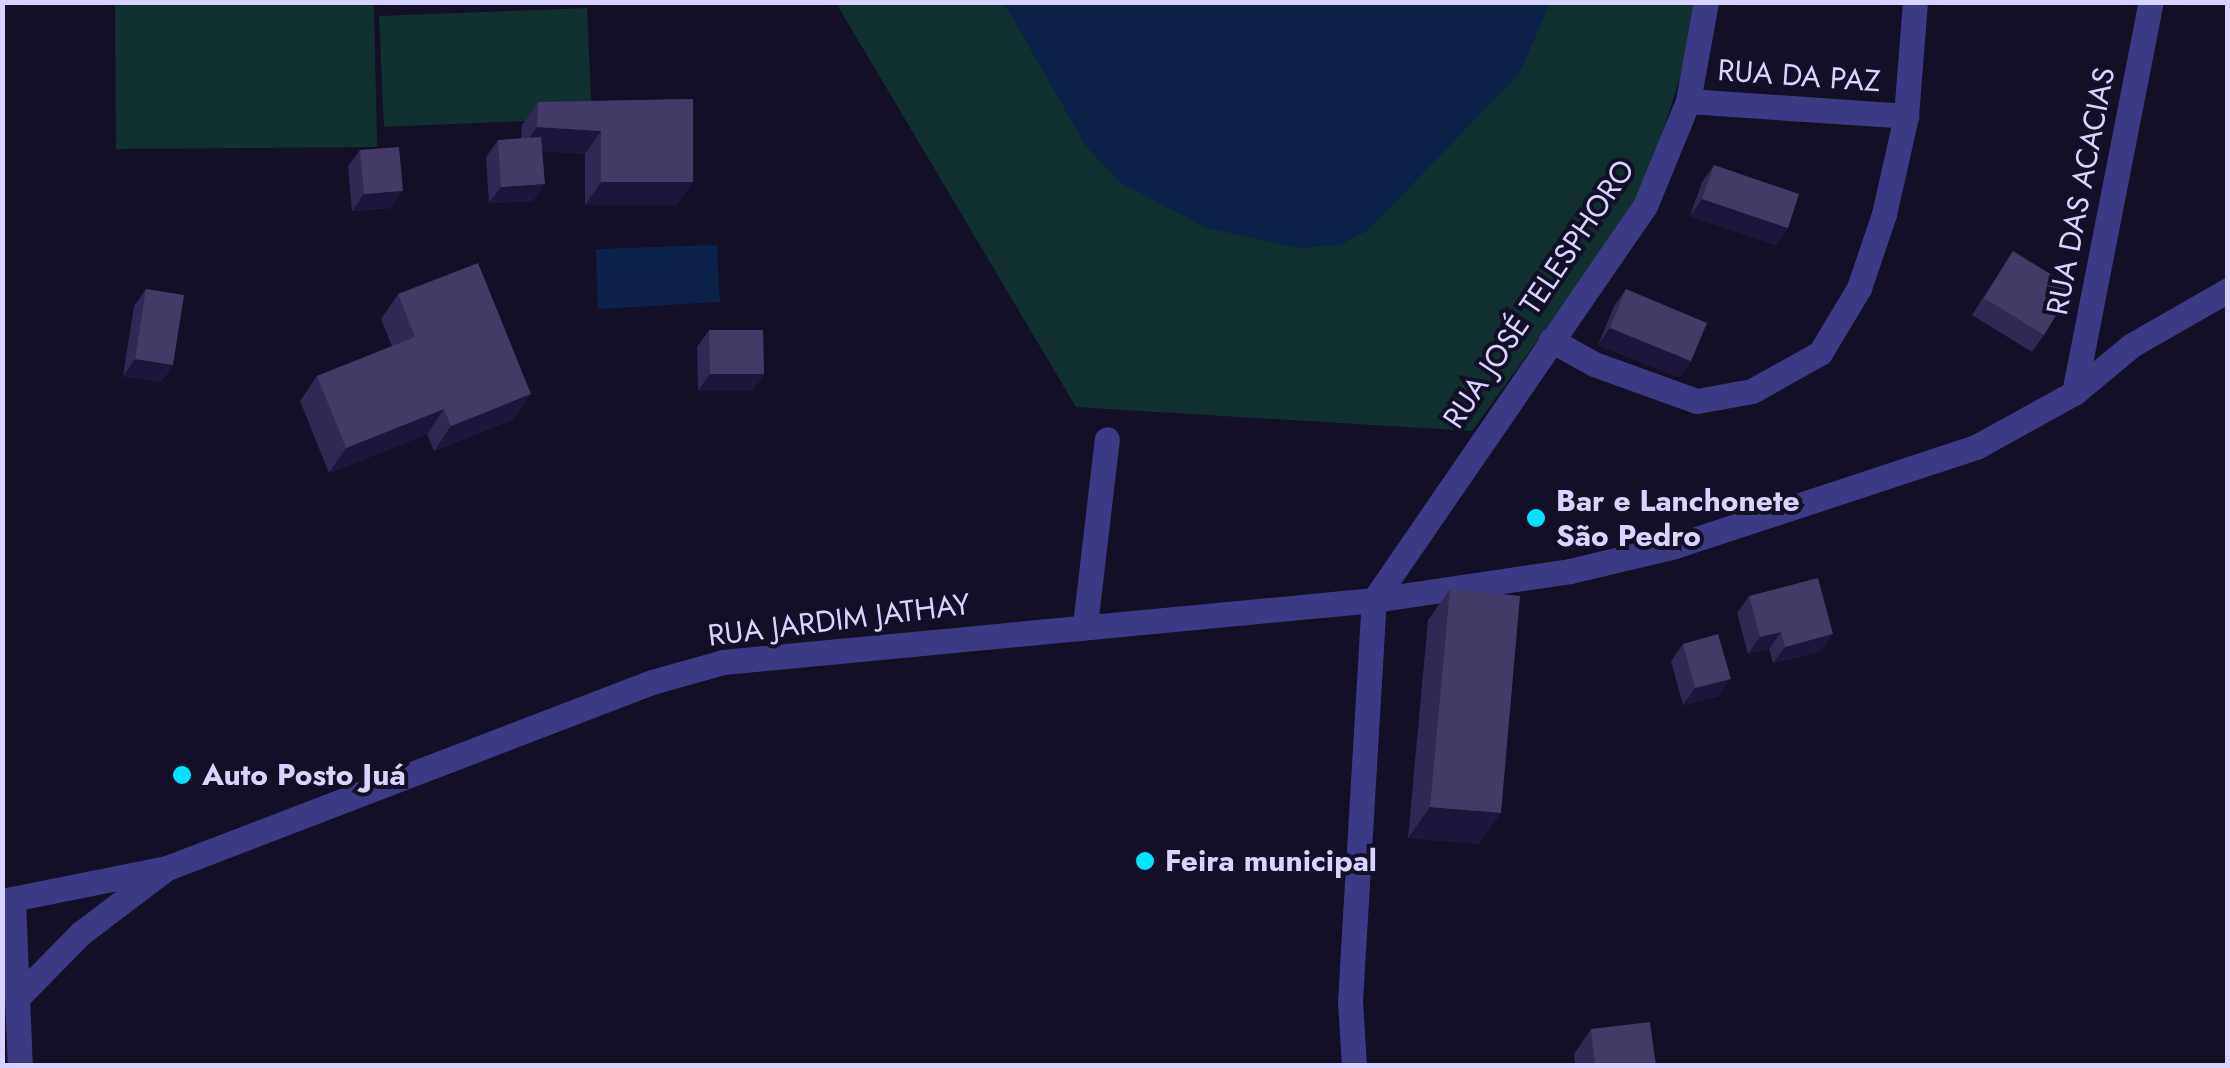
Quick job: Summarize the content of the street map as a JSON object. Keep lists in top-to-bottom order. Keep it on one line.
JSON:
{"streets":{"street":["RUA DA PAZ","RUA DAS ACACIAS","RUA JOSÉ TELESPHORO","RUA JARDIM JATHAY"]},"crossings":[["RUA DA PAZ","RUA JOSÉ TELESPHORO"],["RUA DAS ACACIAS","RUA JARDIM JATHAY"],["RUA JOSÉ TELESPHORO","RUA JARDIM JATHAY"]],"places":["Bar e Lanchonete São Pedro","Auto Posto Juá","Feira municipal"]}
